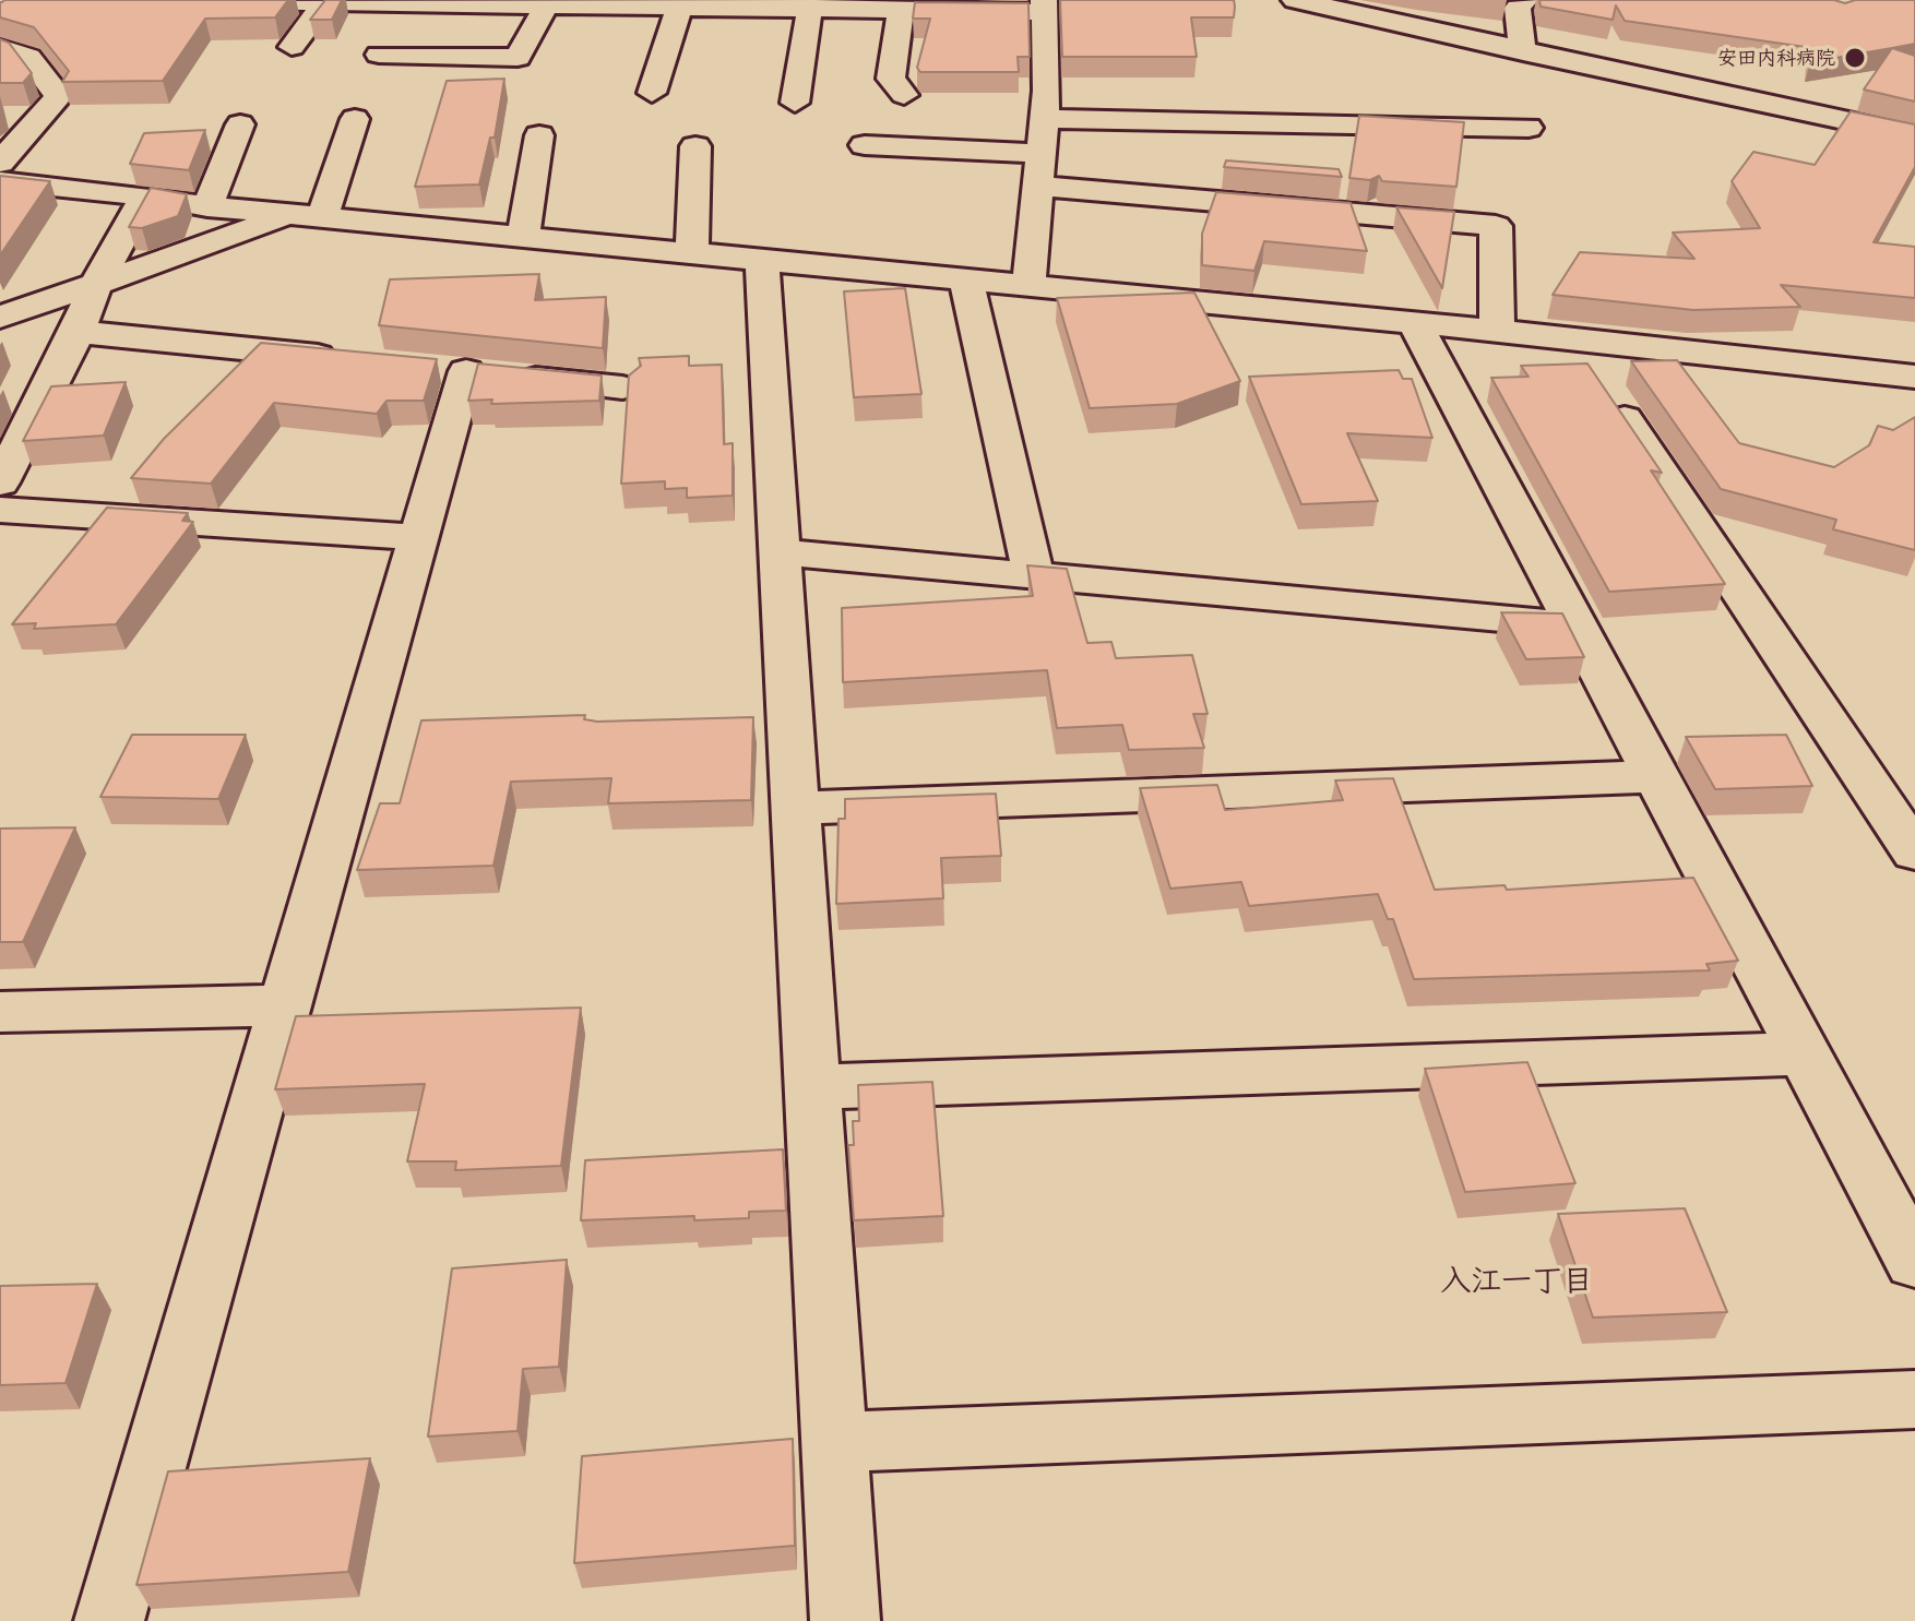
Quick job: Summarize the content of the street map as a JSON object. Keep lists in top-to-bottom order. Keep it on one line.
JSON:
{"districts":["入江一丁目"],"places":["安田内科病院"]}
